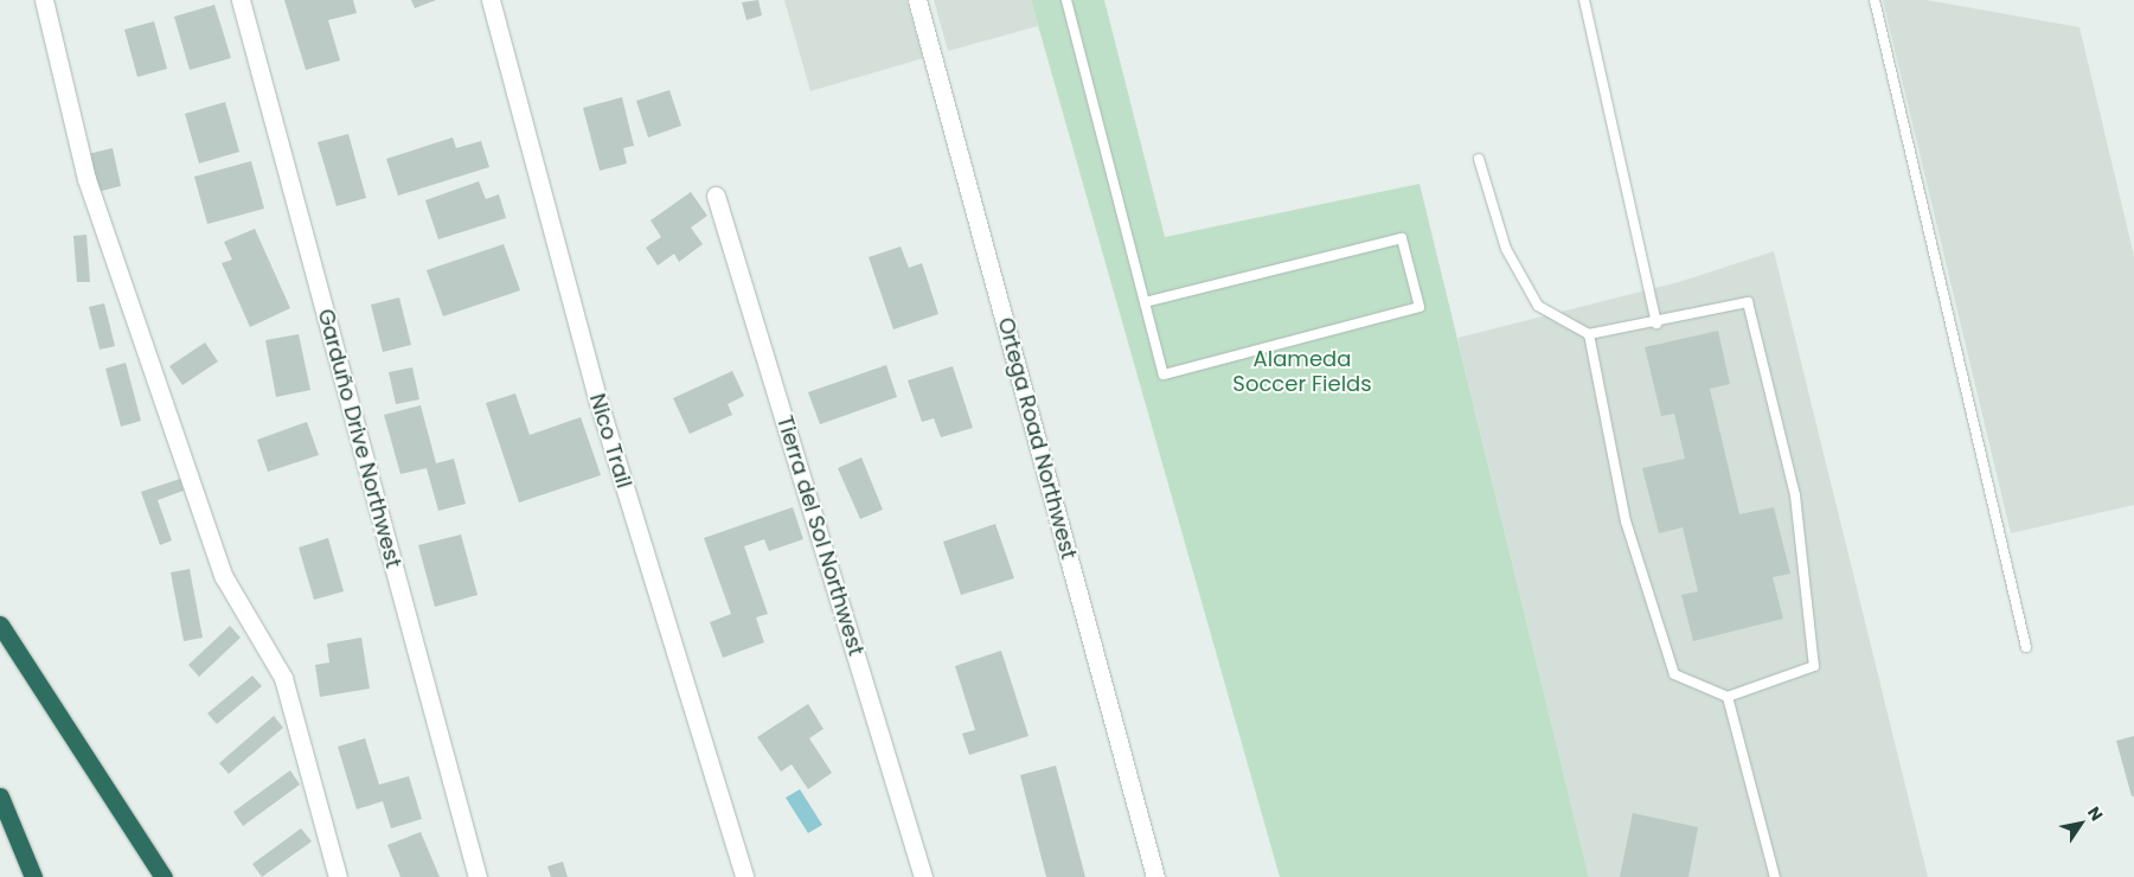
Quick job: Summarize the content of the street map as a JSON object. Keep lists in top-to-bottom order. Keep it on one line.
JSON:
{"streets":{"street":["Garduño Drive Northwest","Ortega Road Northwest","Nico Trail","Tierra del Sol Northwest"]},"parks":["Alameda Soccer Fields"],"north":"top right"}
